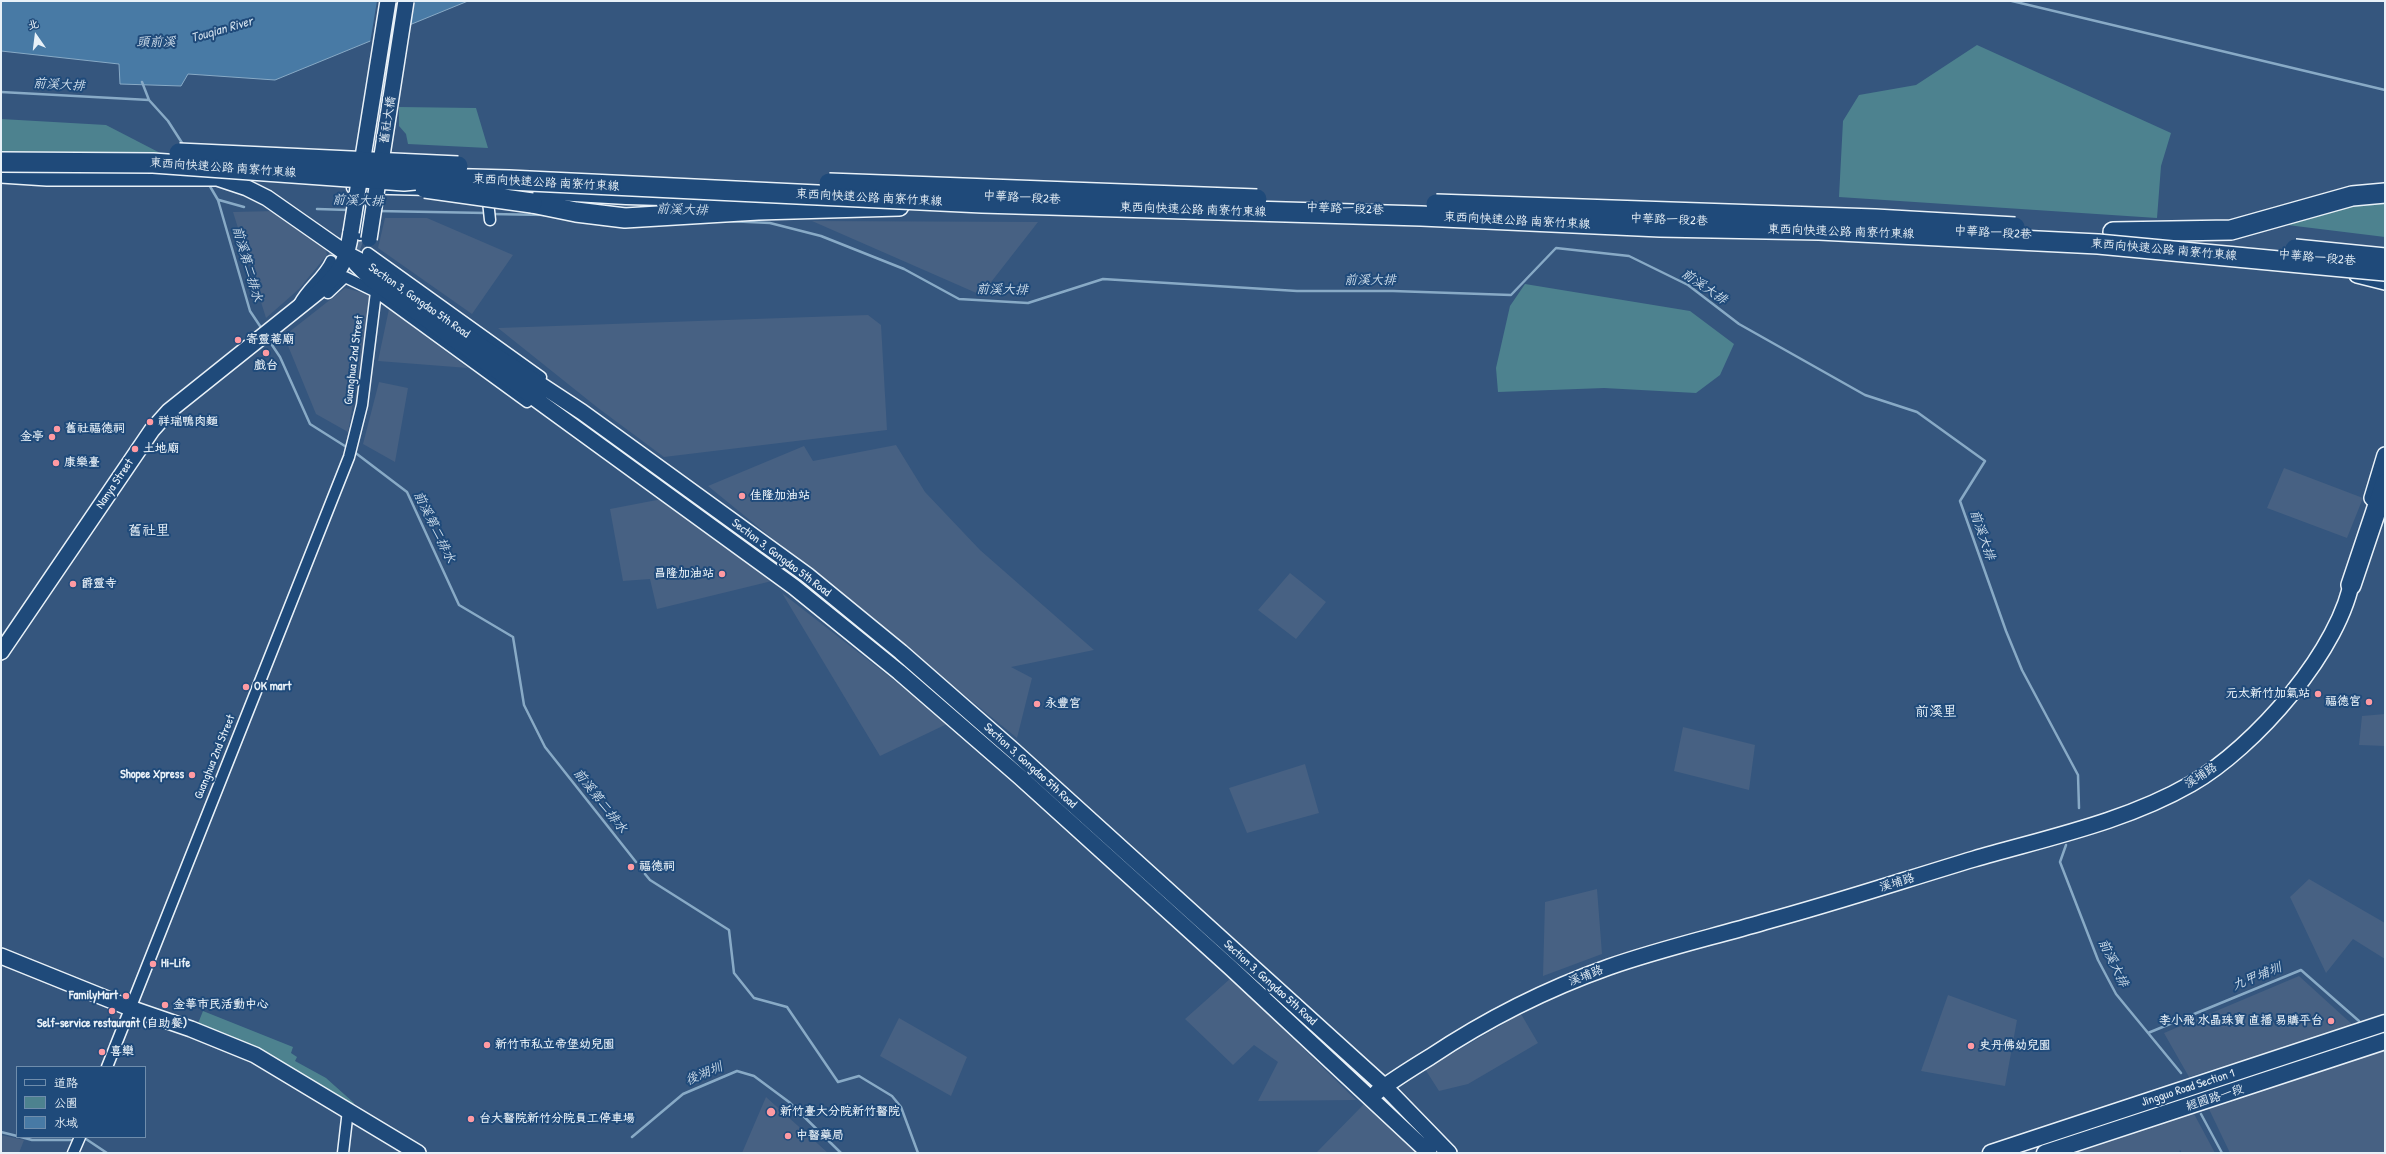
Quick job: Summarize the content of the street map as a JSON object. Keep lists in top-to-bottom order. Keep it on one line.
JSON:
{"streets":{"highway":["東西向快速公路 南寮竹東線"],"main road":["Jingguo Road Section 1","經國路一段"],"street":["舊社大橋","中華路一段2巷","Section 3, Gongdao 5th Road","Guanghua 2nd Street","Nanya Street","溪埔路"]},"crossings":[["舊社大橋","中華路一段2巷"],["舊社大橋","Section 3, Gongdao 5th Road"],["中華路一段2巷","Section 3, Gongdao 5th Road"],["Section 3, Gongdao 5th Road","Guanghua 2nd Street"],["Section 3, Gongdao 5th Road","Nanya Street"],["Section 3, Gongdao 5th Road","溪埔路"]],"districts":["舊社里","前溪里"],"water":["Touqian River","頭前溪","前溪大排","前溪第二排水","九甲埔圳","後湖圳"],"places":["寄靈菴廟","戲台","祥瑞鴨肉麵","舊社福德祠","金亭","土地廟","康樂臺","佳隆加油站","昌隆加油站","爵靈寺","OK mart","元太新竹加氣站","福德宮","永豐宮","Shopee Xpress","福德祠","Hi-Life","FamilyMart","金華市民活動中心","Self-service restaurant (自助餐)","李小飛 水晶珠寶 直播 易購平台","新竹市私立帝堡幼兒園","史丹佛幼兒園","喜欒","新竹臺大分院新竹醫院","台大醫院新竹分院員工停車場","中醫藥局"],"legend":["道路","公園","水域"],"north":"top"}
